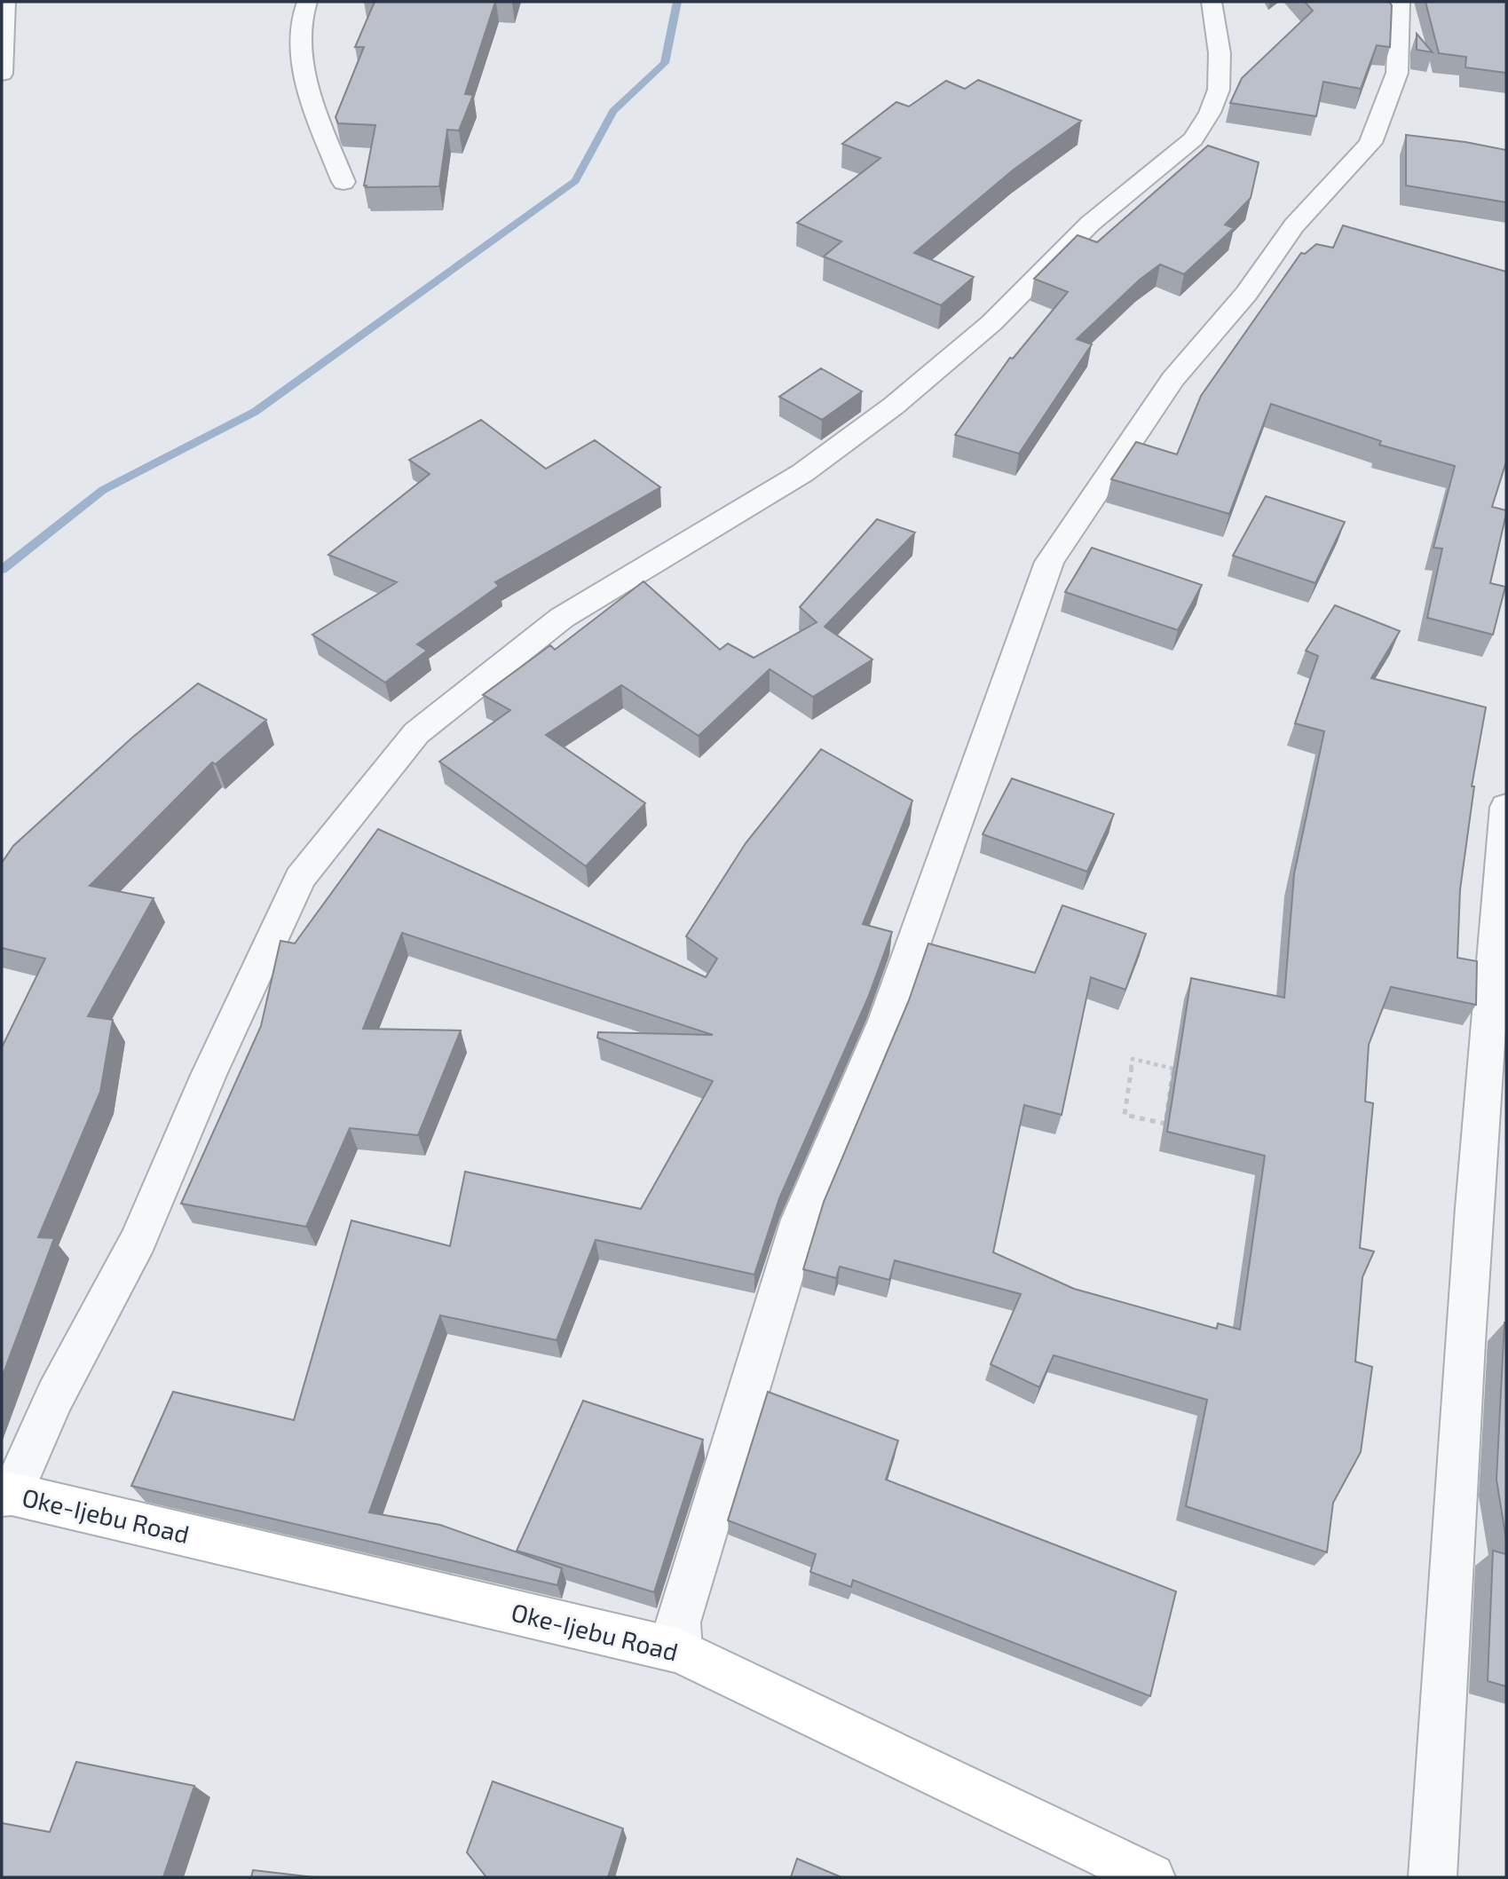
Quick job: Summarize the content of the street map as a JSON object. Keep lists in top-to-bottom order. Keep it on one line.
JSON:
{"streets":{"main road":["Oke-Ijebu Road"]}}
